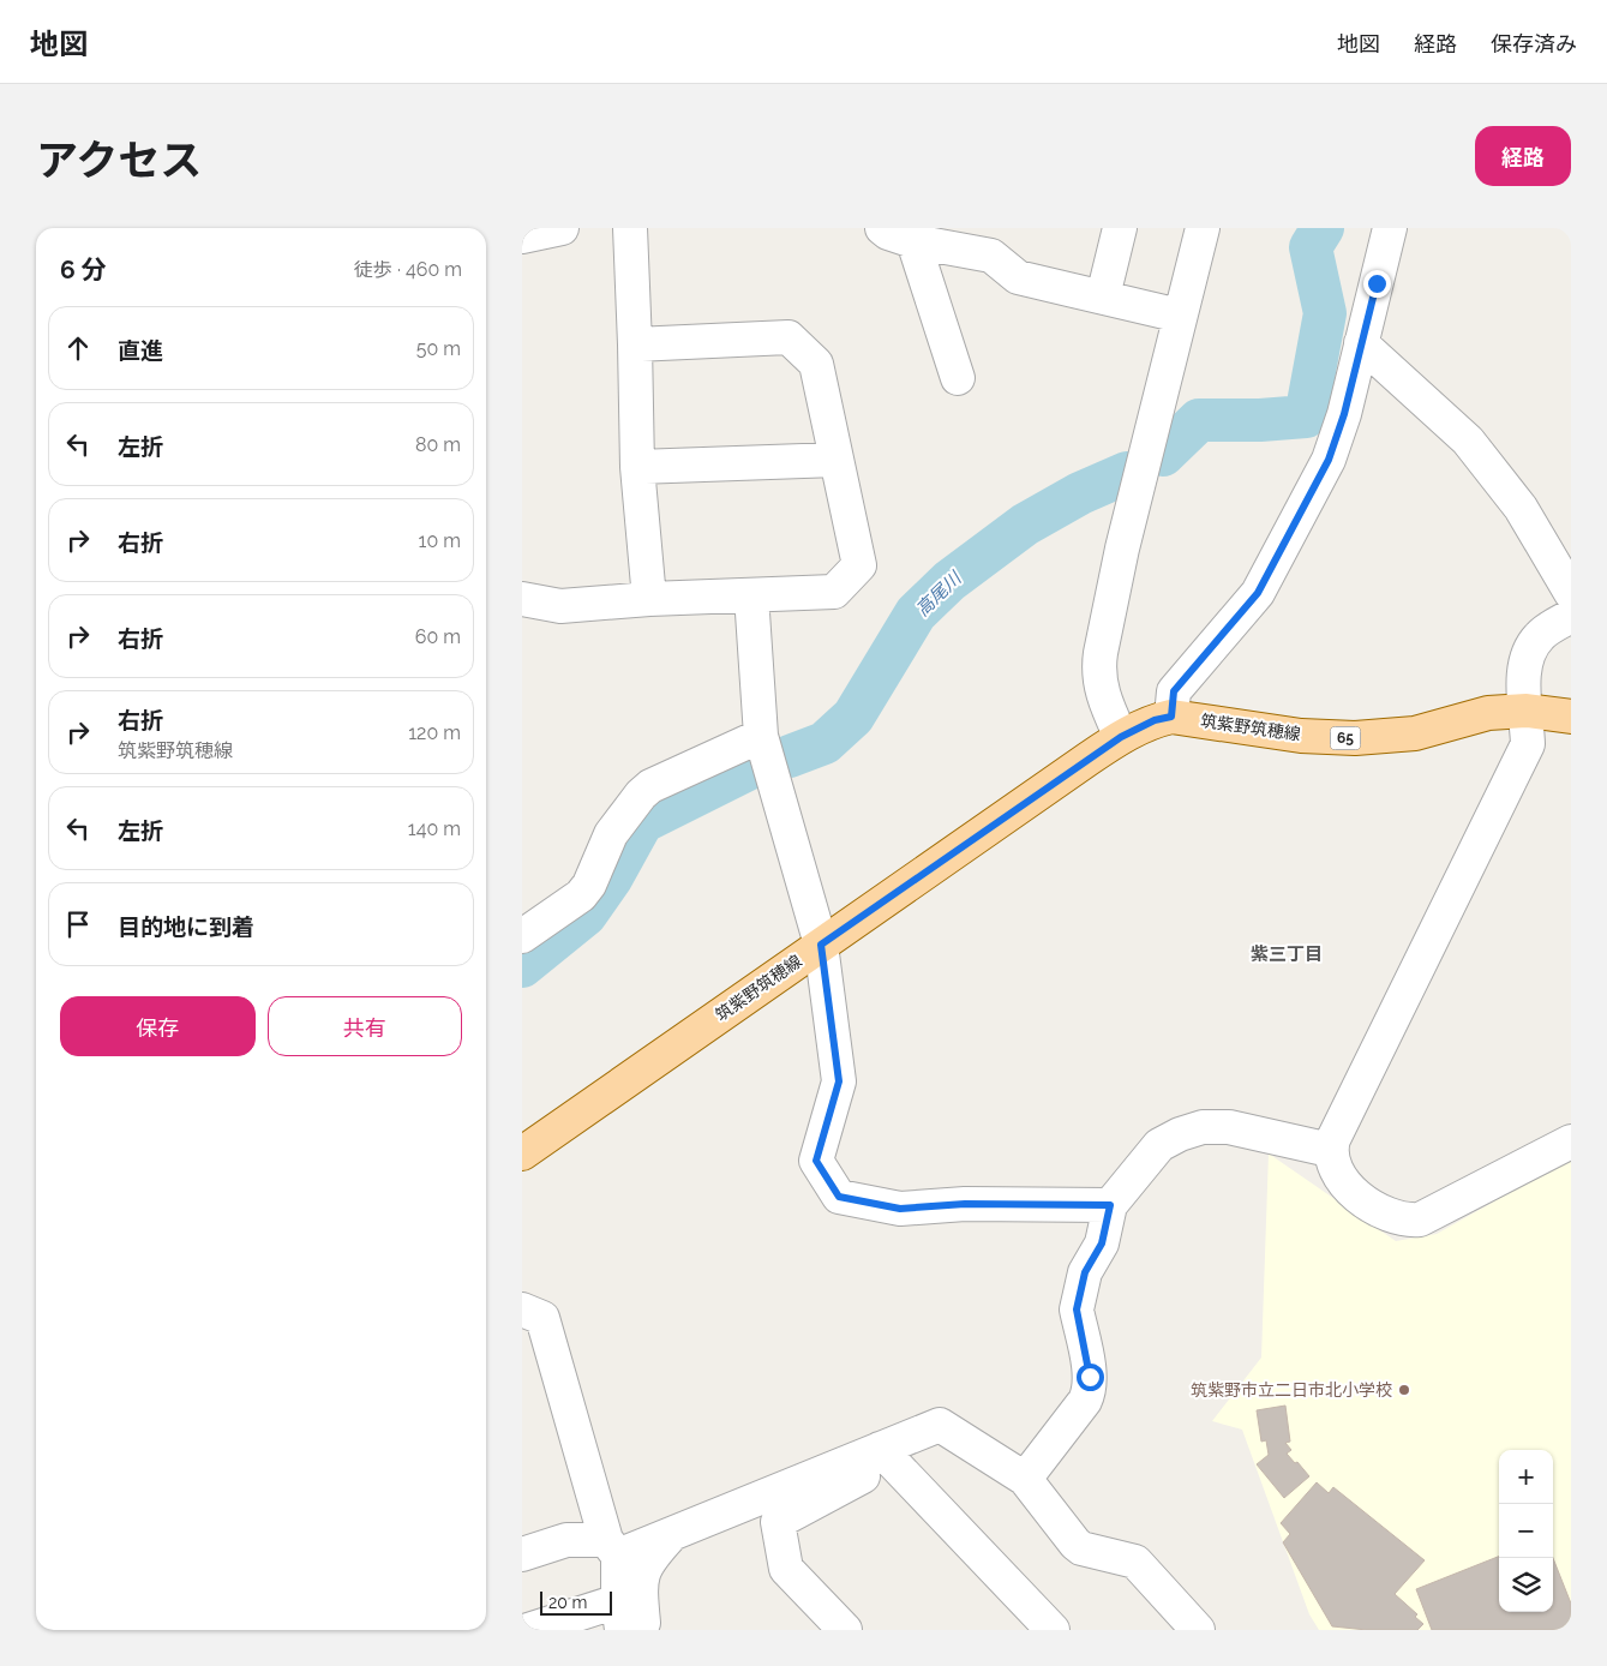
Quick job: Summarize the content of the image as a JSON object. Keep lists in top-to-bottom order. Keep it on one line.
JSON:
{"streets":{"main road":["筑紫野筑穂線","65"]},"districts":["紫三丁目"],"water":["高尾川"],"places":["筑紫野市立二日市北小学校"],"scale_bar":"20 m","page":{"header":"地図","nav":["地図","経路","保存済み"],"title":"アクセス","buttons":["経路",["保存","共有"]],"heading":["6 分","徒歩 · 460 m"],"list":[["直進","50 m"],["左折","80 m"],["右折","10 m"],["右折","60 m"],["右折","筑紫野筑穂線","120 m"],["左折","140 m"],"目的地に到着"],"map_buttons":["+","−"],"scale":"20 m"}}
